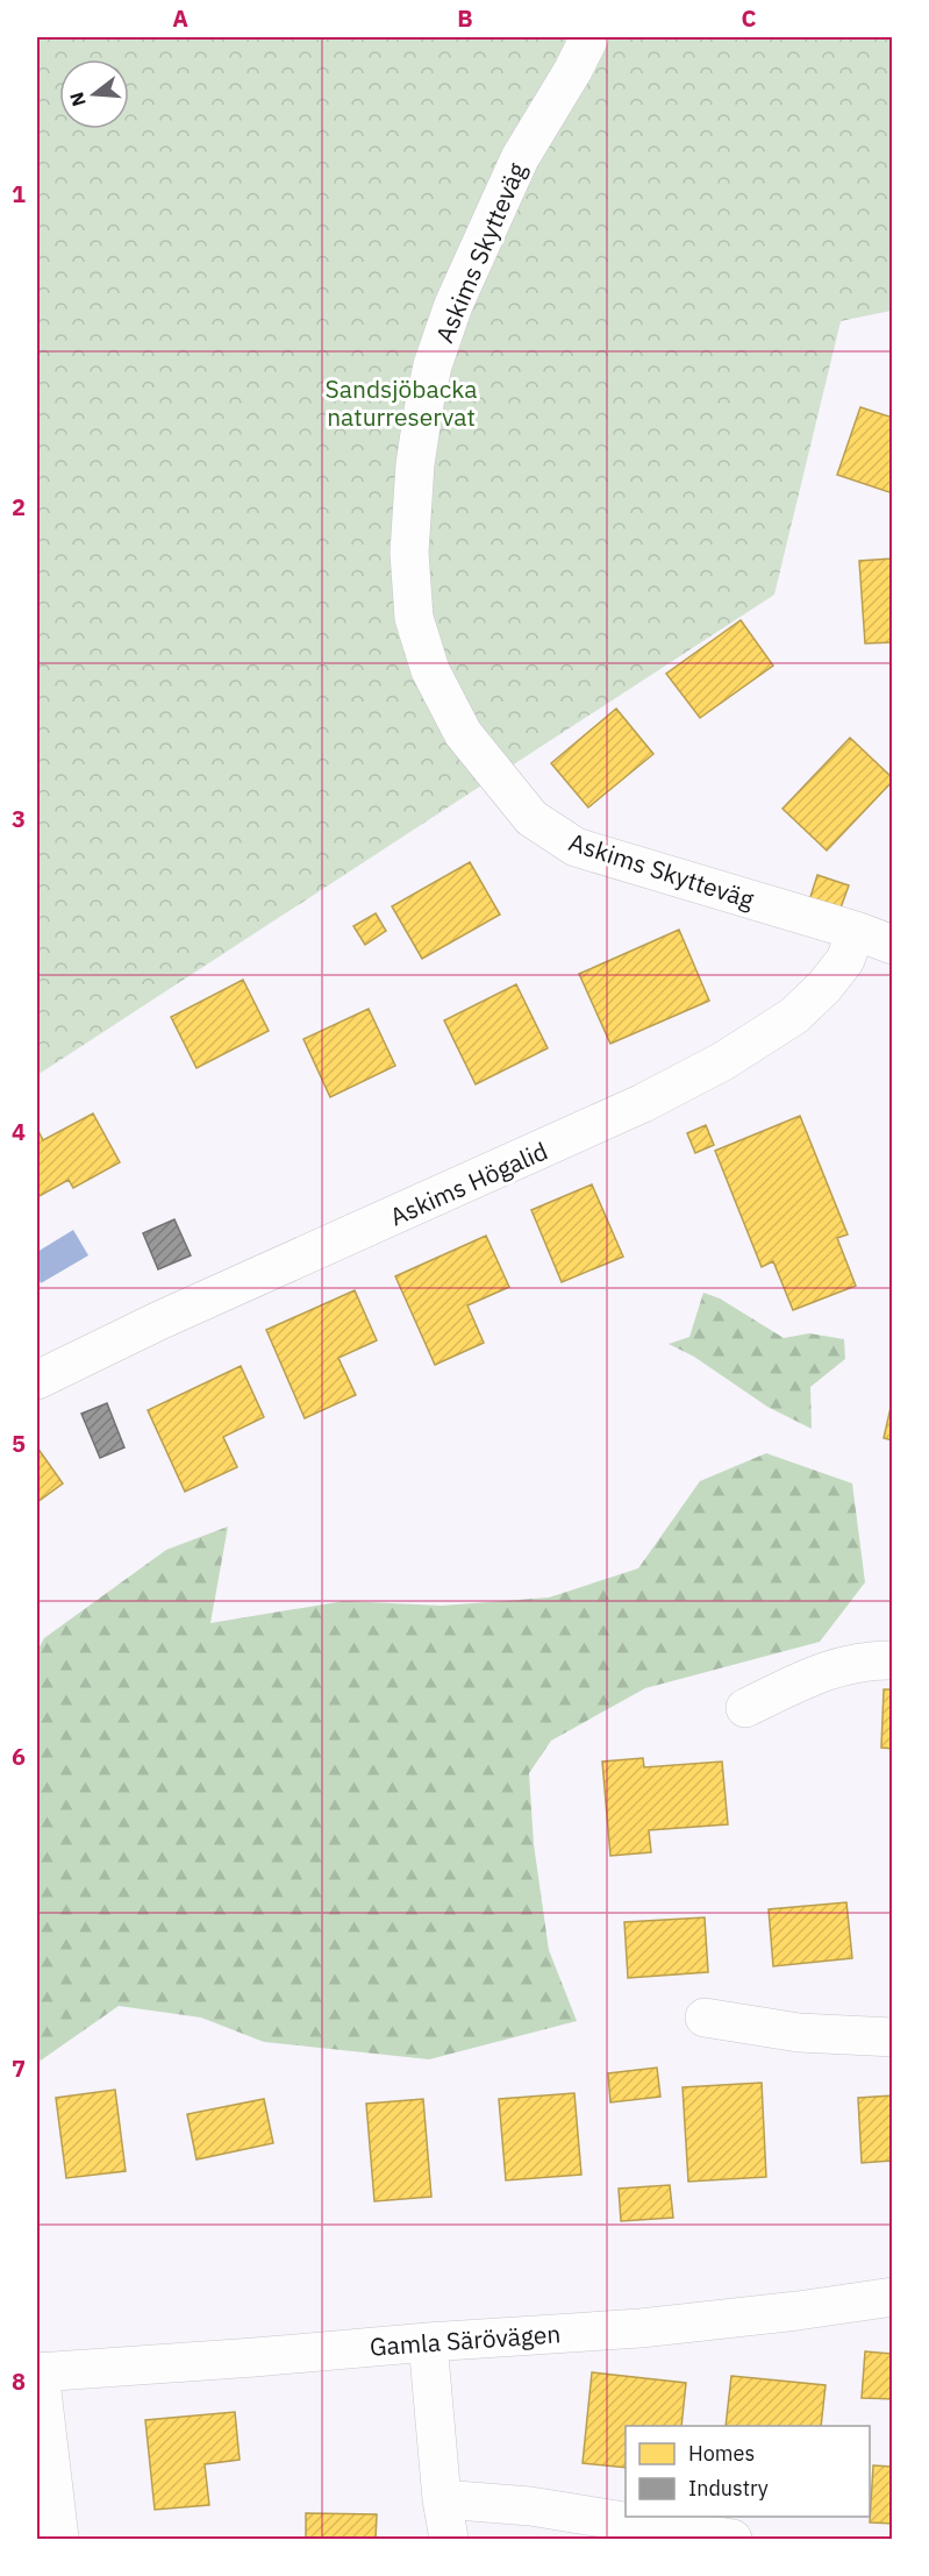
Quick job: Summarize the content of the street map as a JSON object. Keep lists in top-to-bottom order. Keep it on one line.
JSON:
{"streets":{"street":["Askims Skytteväg","Askims Högalid","Gamla Särövägen"]},"crossings":[["Askims Skytteväg","Askims Högalid"]],"parks":["Sandsjöbacka naturreservat"],"legend":["Homes","Industry"],"north":"left","grid":{"columns":["A","B","C"],"rows":["1","2","3","4","5","6","7","8"]}}
